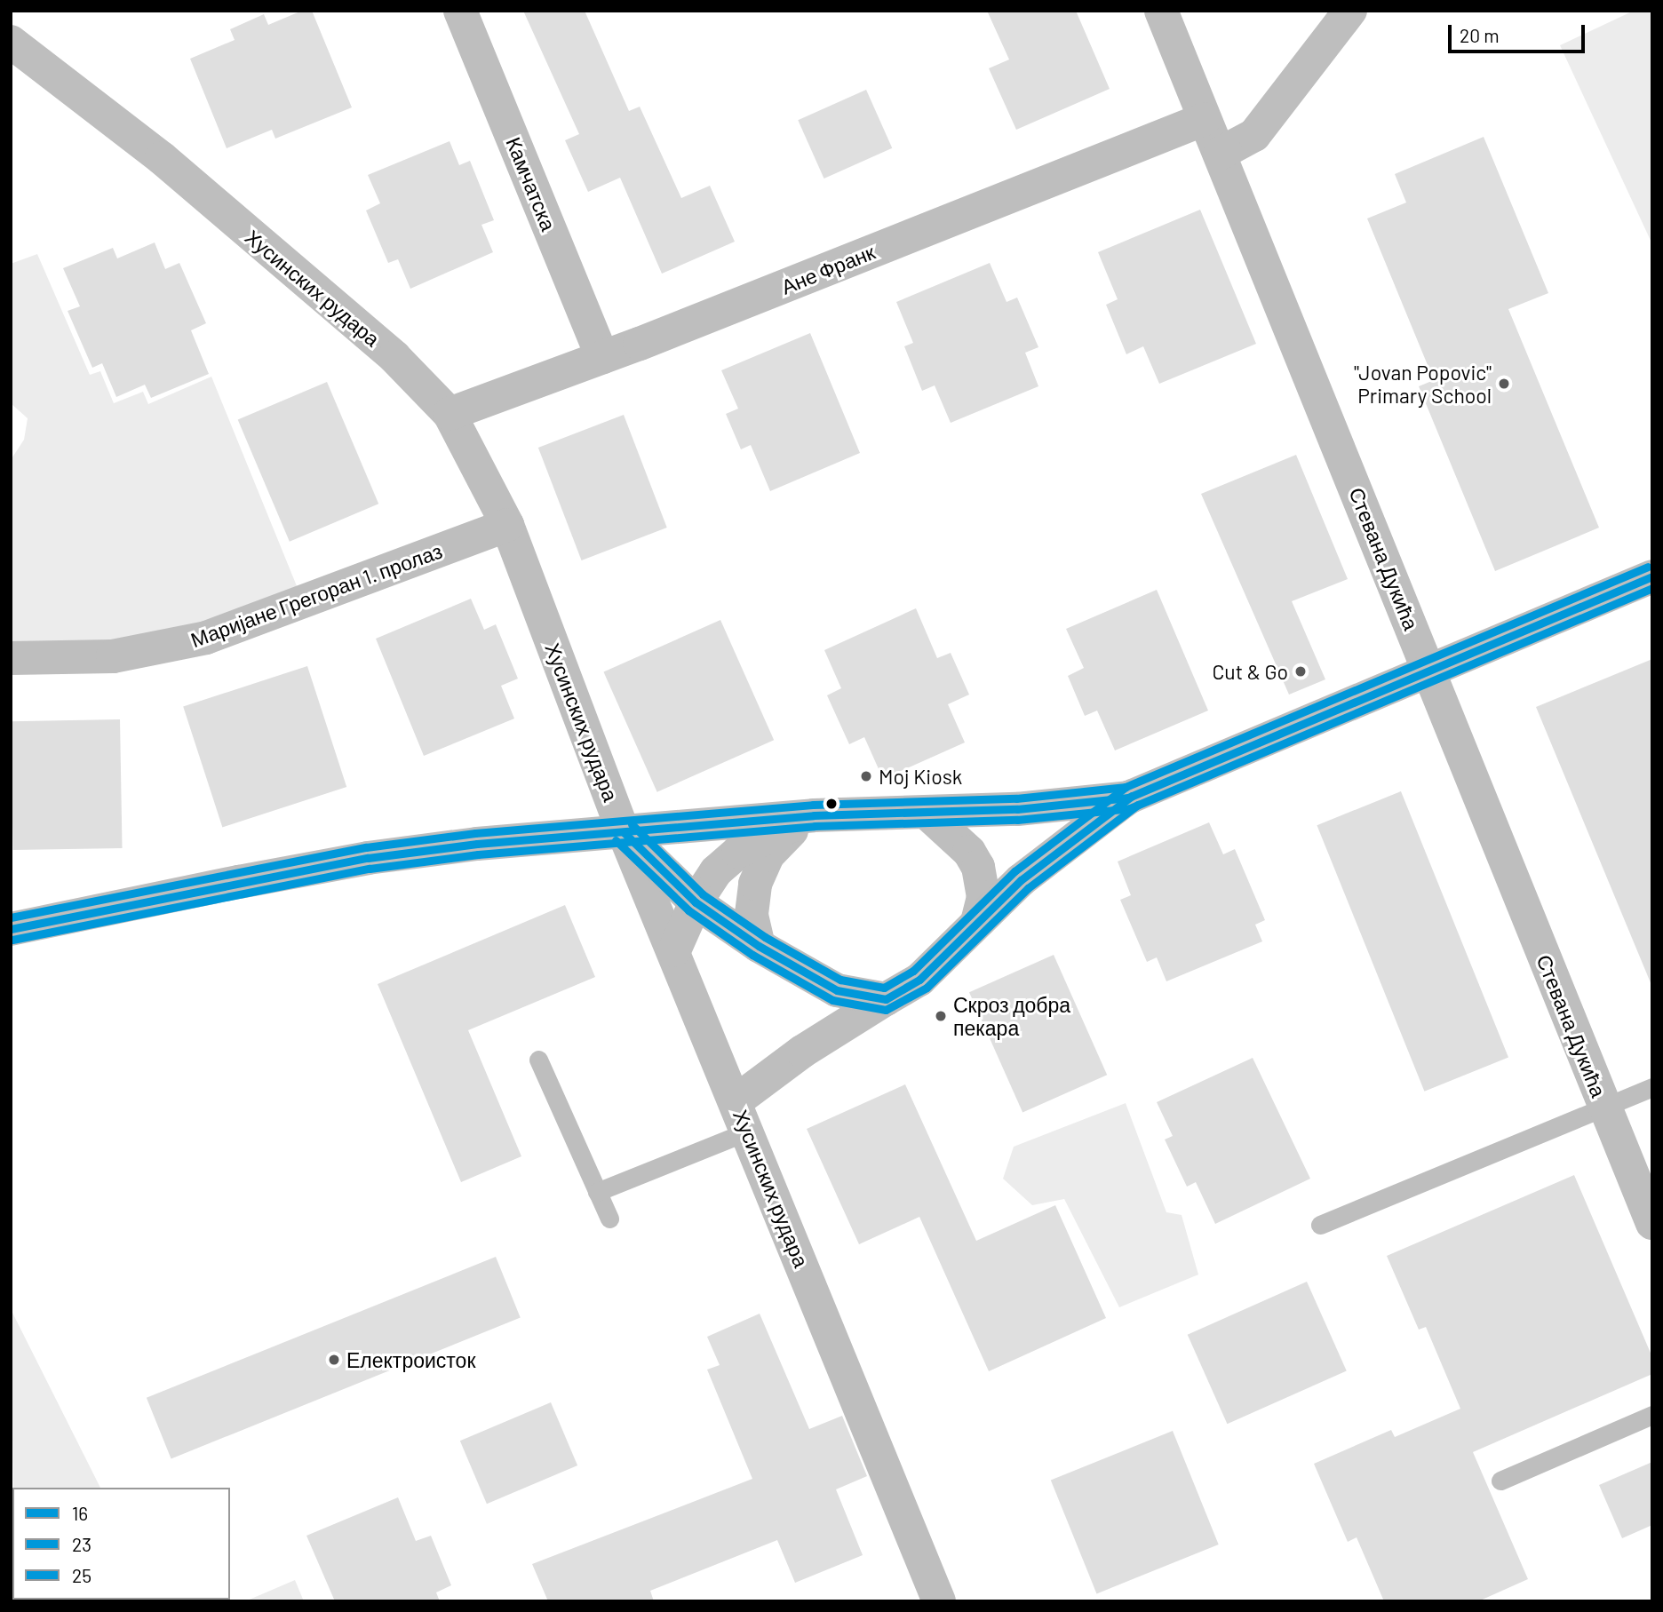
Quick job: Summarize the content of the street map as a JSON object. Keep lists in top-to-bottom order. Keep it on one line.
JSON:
{"streets":{"street":["Камчатска","Ане Франк","Хусинских рудара","Стевана Дукића","Маријане Грегоран 1. пролаз"]},"crossings":[["Камчатска","Ане Франк"],["Ане Франк","Хусинских рудара"],["Ане Франк","Стевана Дукића"],["Хусинских рудара","Маријане Грегоран 1. пролаз"]],"places":["\"Jovan Popovic\" Primary School","Cut & Go","Moj Kiosk","Скроз добра пекара","Електроисток"],"lines":["transit line 25","transit line 16","transit line 23"],"legend":["16","23","25"],"scale_bar":"20 m"}
